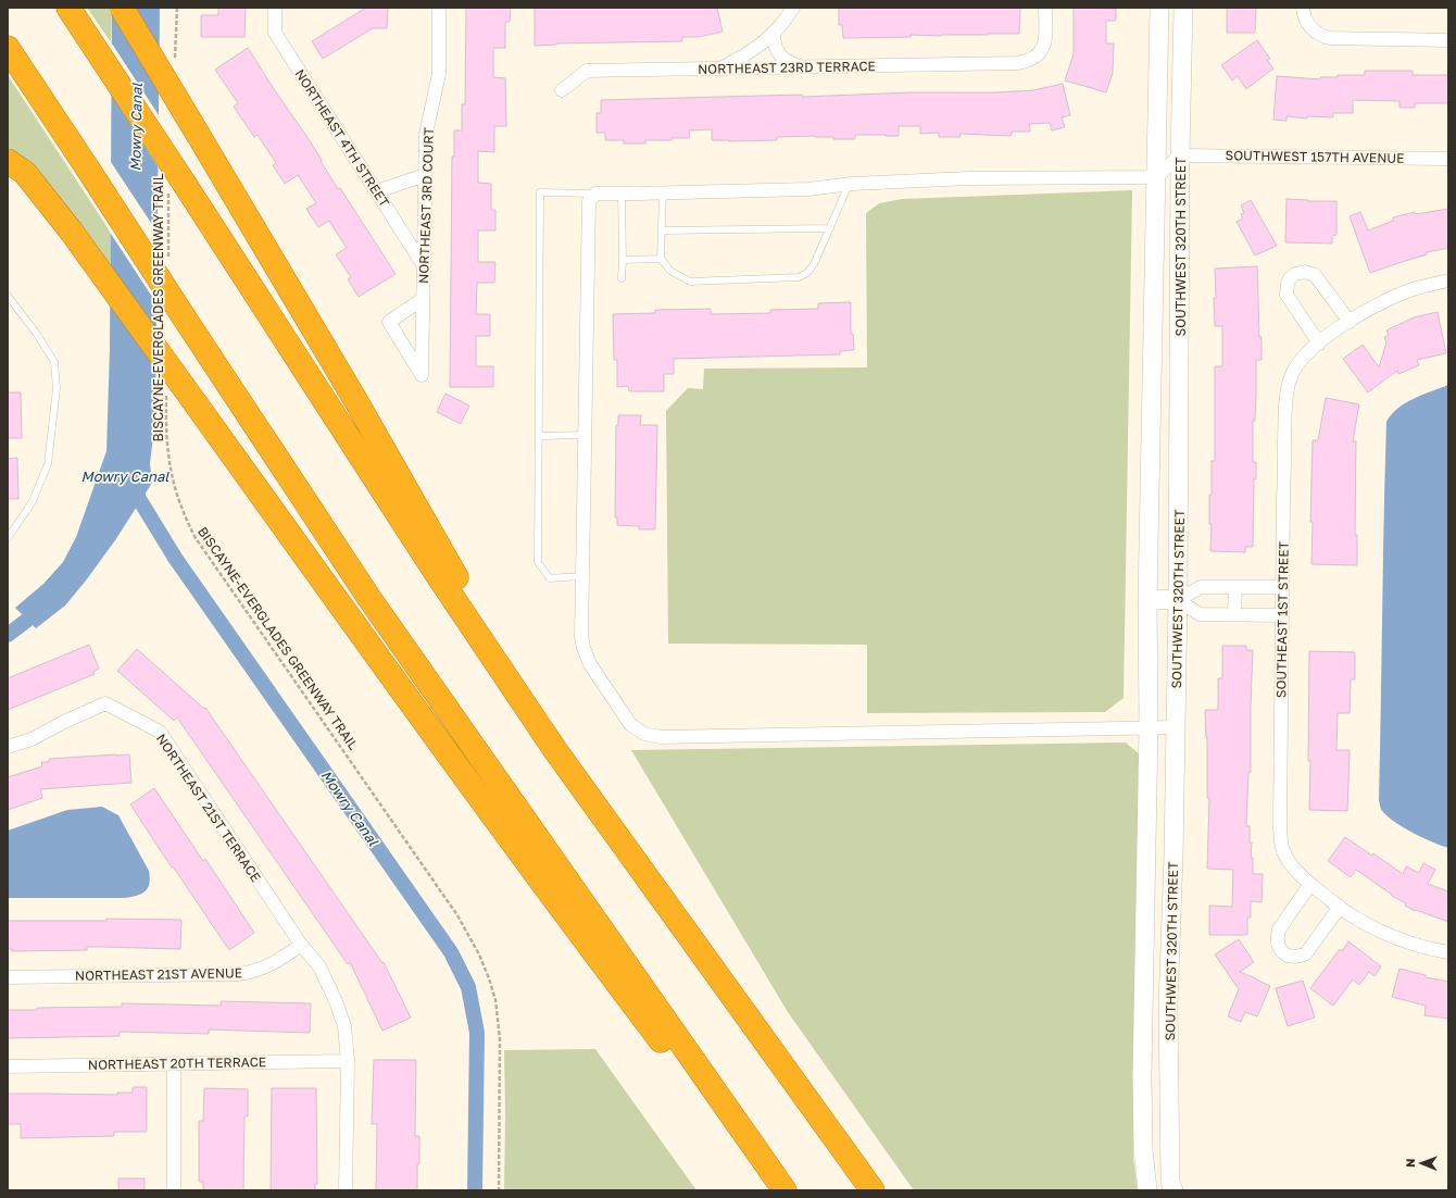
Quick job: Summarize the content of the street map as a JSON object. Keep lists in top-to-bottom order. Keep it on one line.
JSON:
{"streets":{"street":["NORTHEAST 23RD TERRACE","NORTHEAST 4TH STREET","SOUTHWEST 157TH AVENUE","NORTHEAST 3RD COURT","SOUTHWEST 320TH STREET","SOUTHEAST 1ST STREET","NORTHEAST 21ST TERRACE","NORTHEAST 21ST AVENUE","NORTHEAST 20TH TERRACE"],"path":["BISCAYNE-EVERGLADES GREENWAY TRAIL"]},"crossings":[["NORTHEAST 4TH STREET","NORTHEAST 3RD COURT"],["SOUTHWEST 157TH AVENUE","SOUTHWEST 320TH STREET"],["NORTHEAST 21ST TERRACE","NORTHEAST 21ST AVENUE"],["NORTHEAST 21ST TERRACE","NORTHEAST 20TH TERRACE"]],"water":["Mowry Canal"],"north":"left"}
